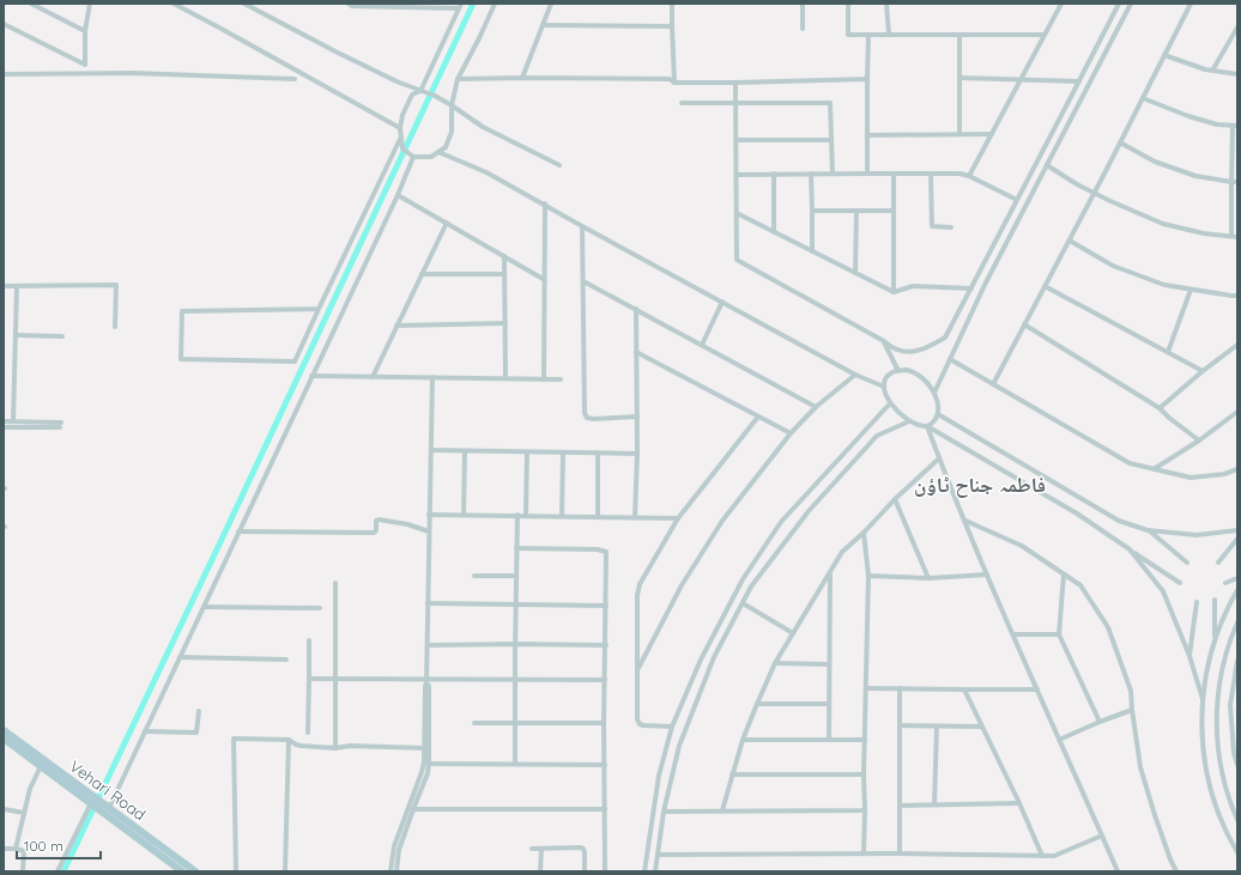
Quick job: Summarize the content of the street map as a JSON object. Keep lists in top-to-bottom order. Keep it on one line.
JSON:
{"streets":{"main road":["Vehari Road"]},"districts":["فاطمہ جناح ٹاؤن"],"scale_bar":"100 m"}
